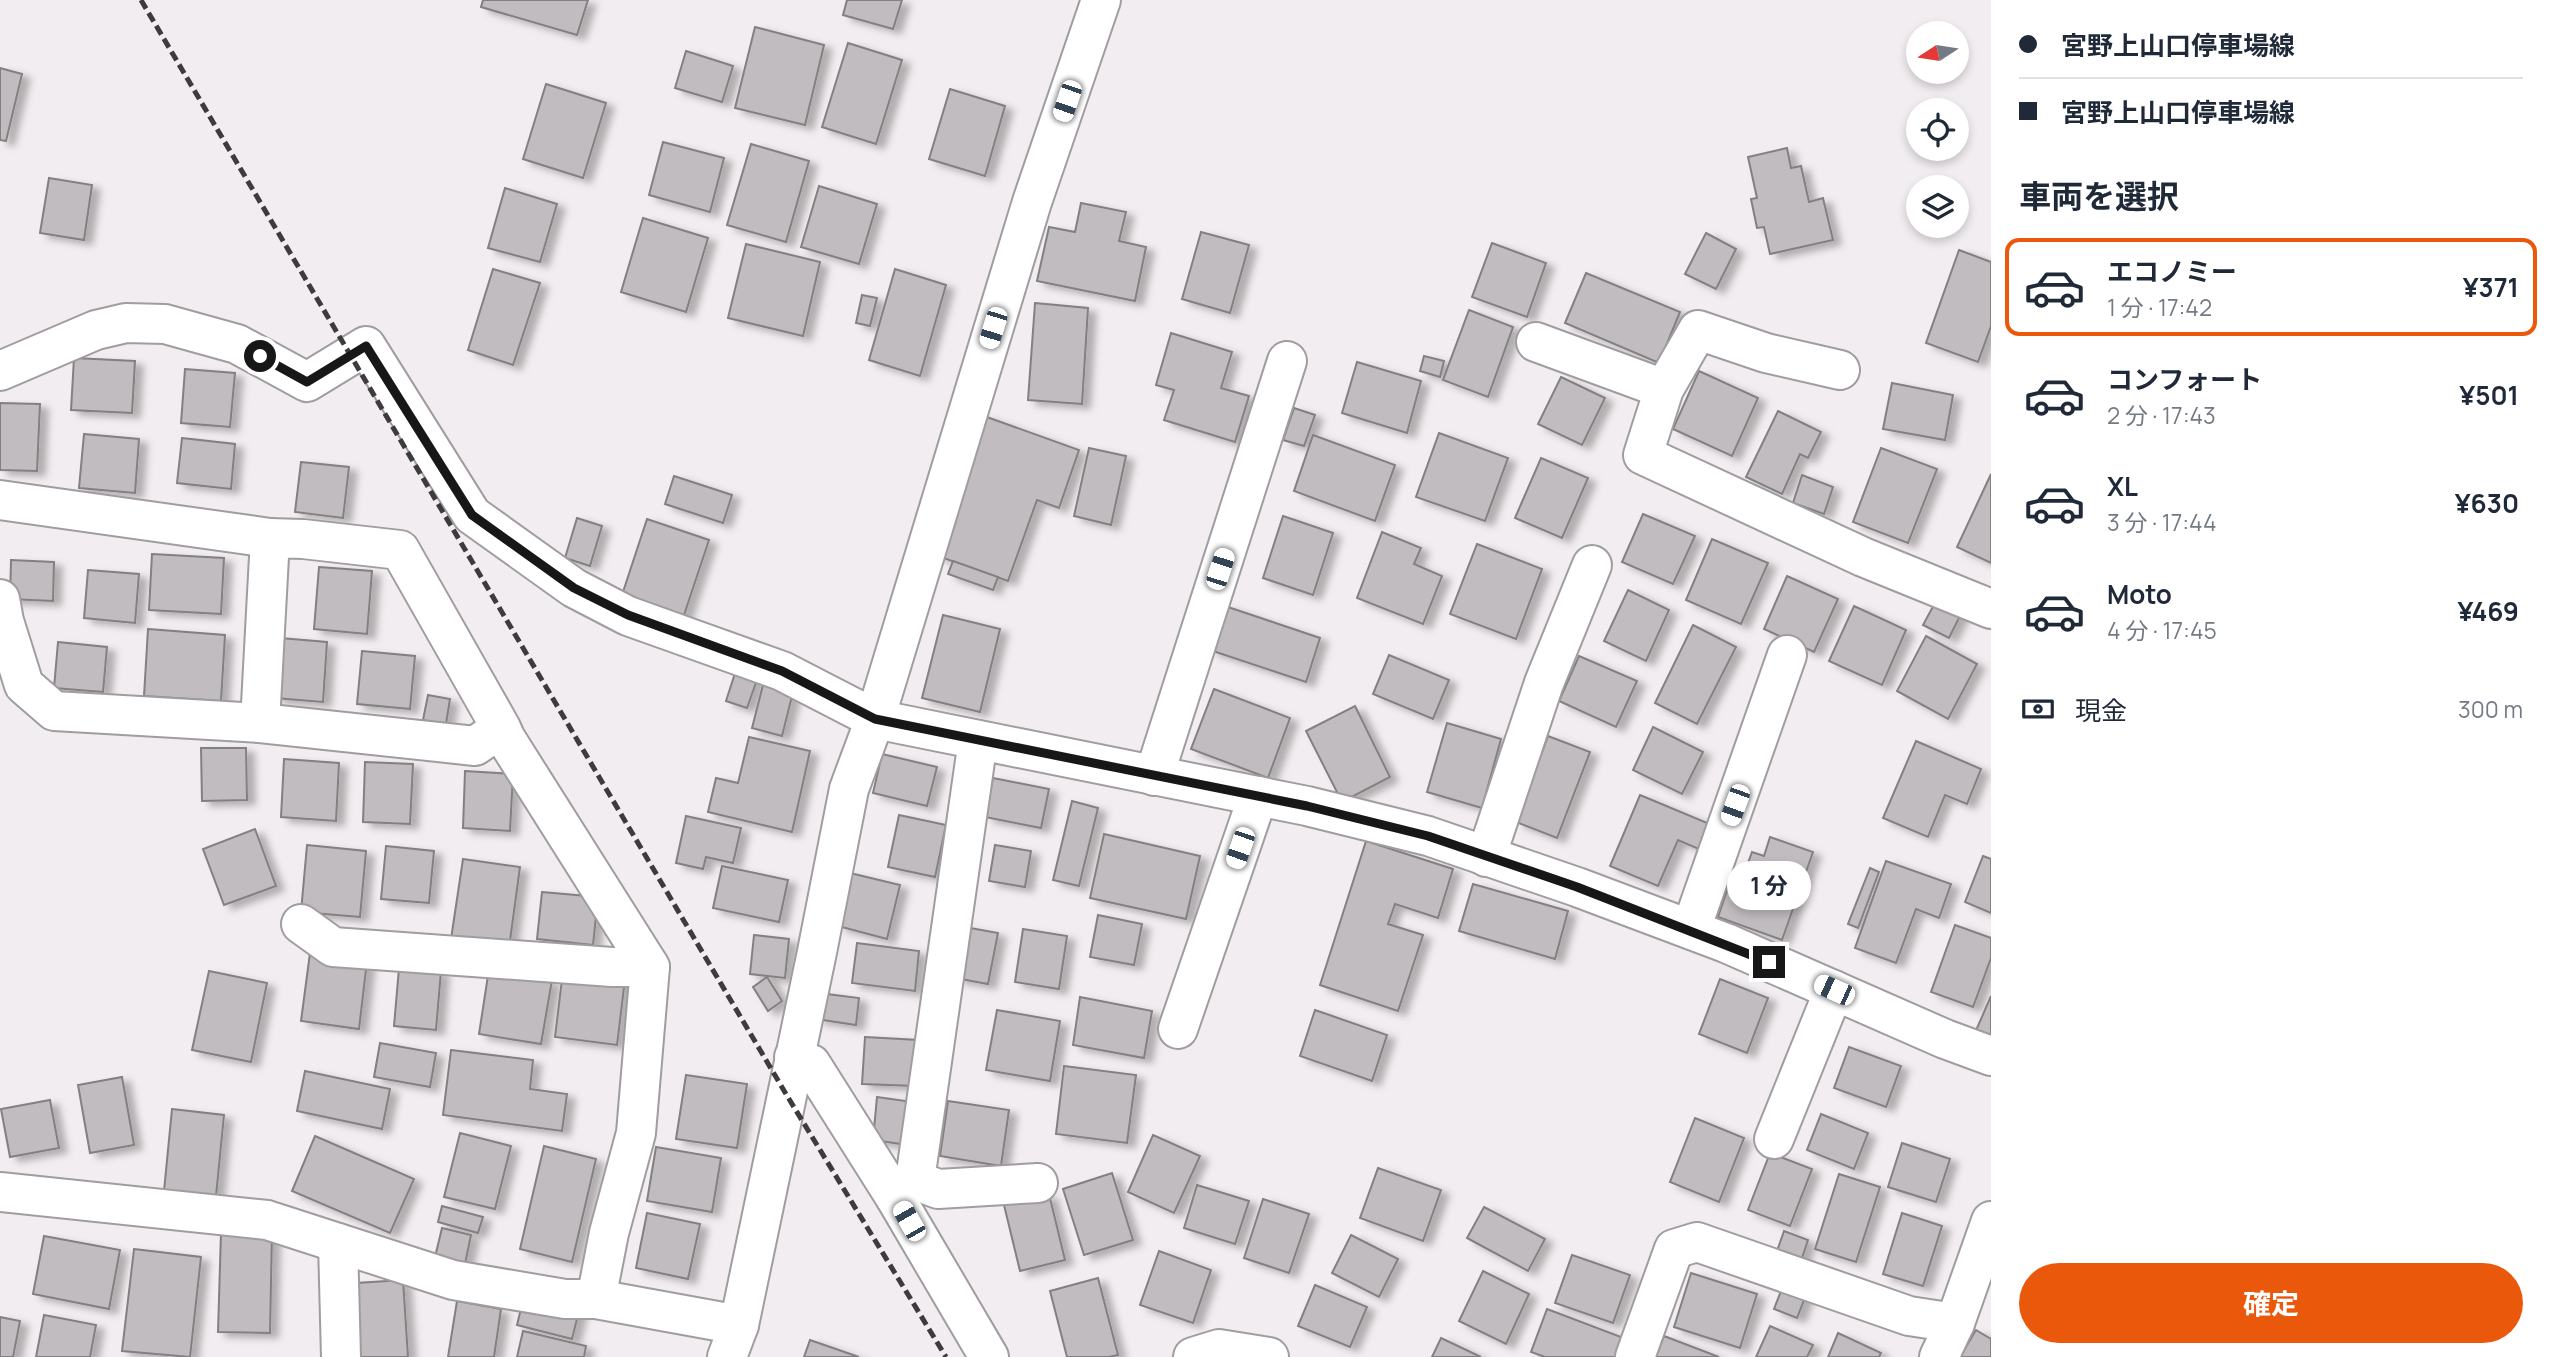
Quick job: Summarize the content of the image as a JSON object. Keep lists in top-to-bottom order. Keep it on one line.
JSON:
{"north":"left","page":{"banner":["宮野上山口停車場線","宮野上山口停車場線"],"heading":"車両を選択","list":[{"name":"エコノミー","note":"1 分 · 17:42","value":"¥371"},{"name":"コンフォート","note":"2 分 · 17:43","value":"¥501"},{"name":"XL","note":"3 分 · 17:44","value":"¥630"},{"name":"Moto","note":"4 分 · 17:45","value":"¥469"}],"pay":["現金","300 m"],"bubble":"1 分","buttons":"確定"}}
